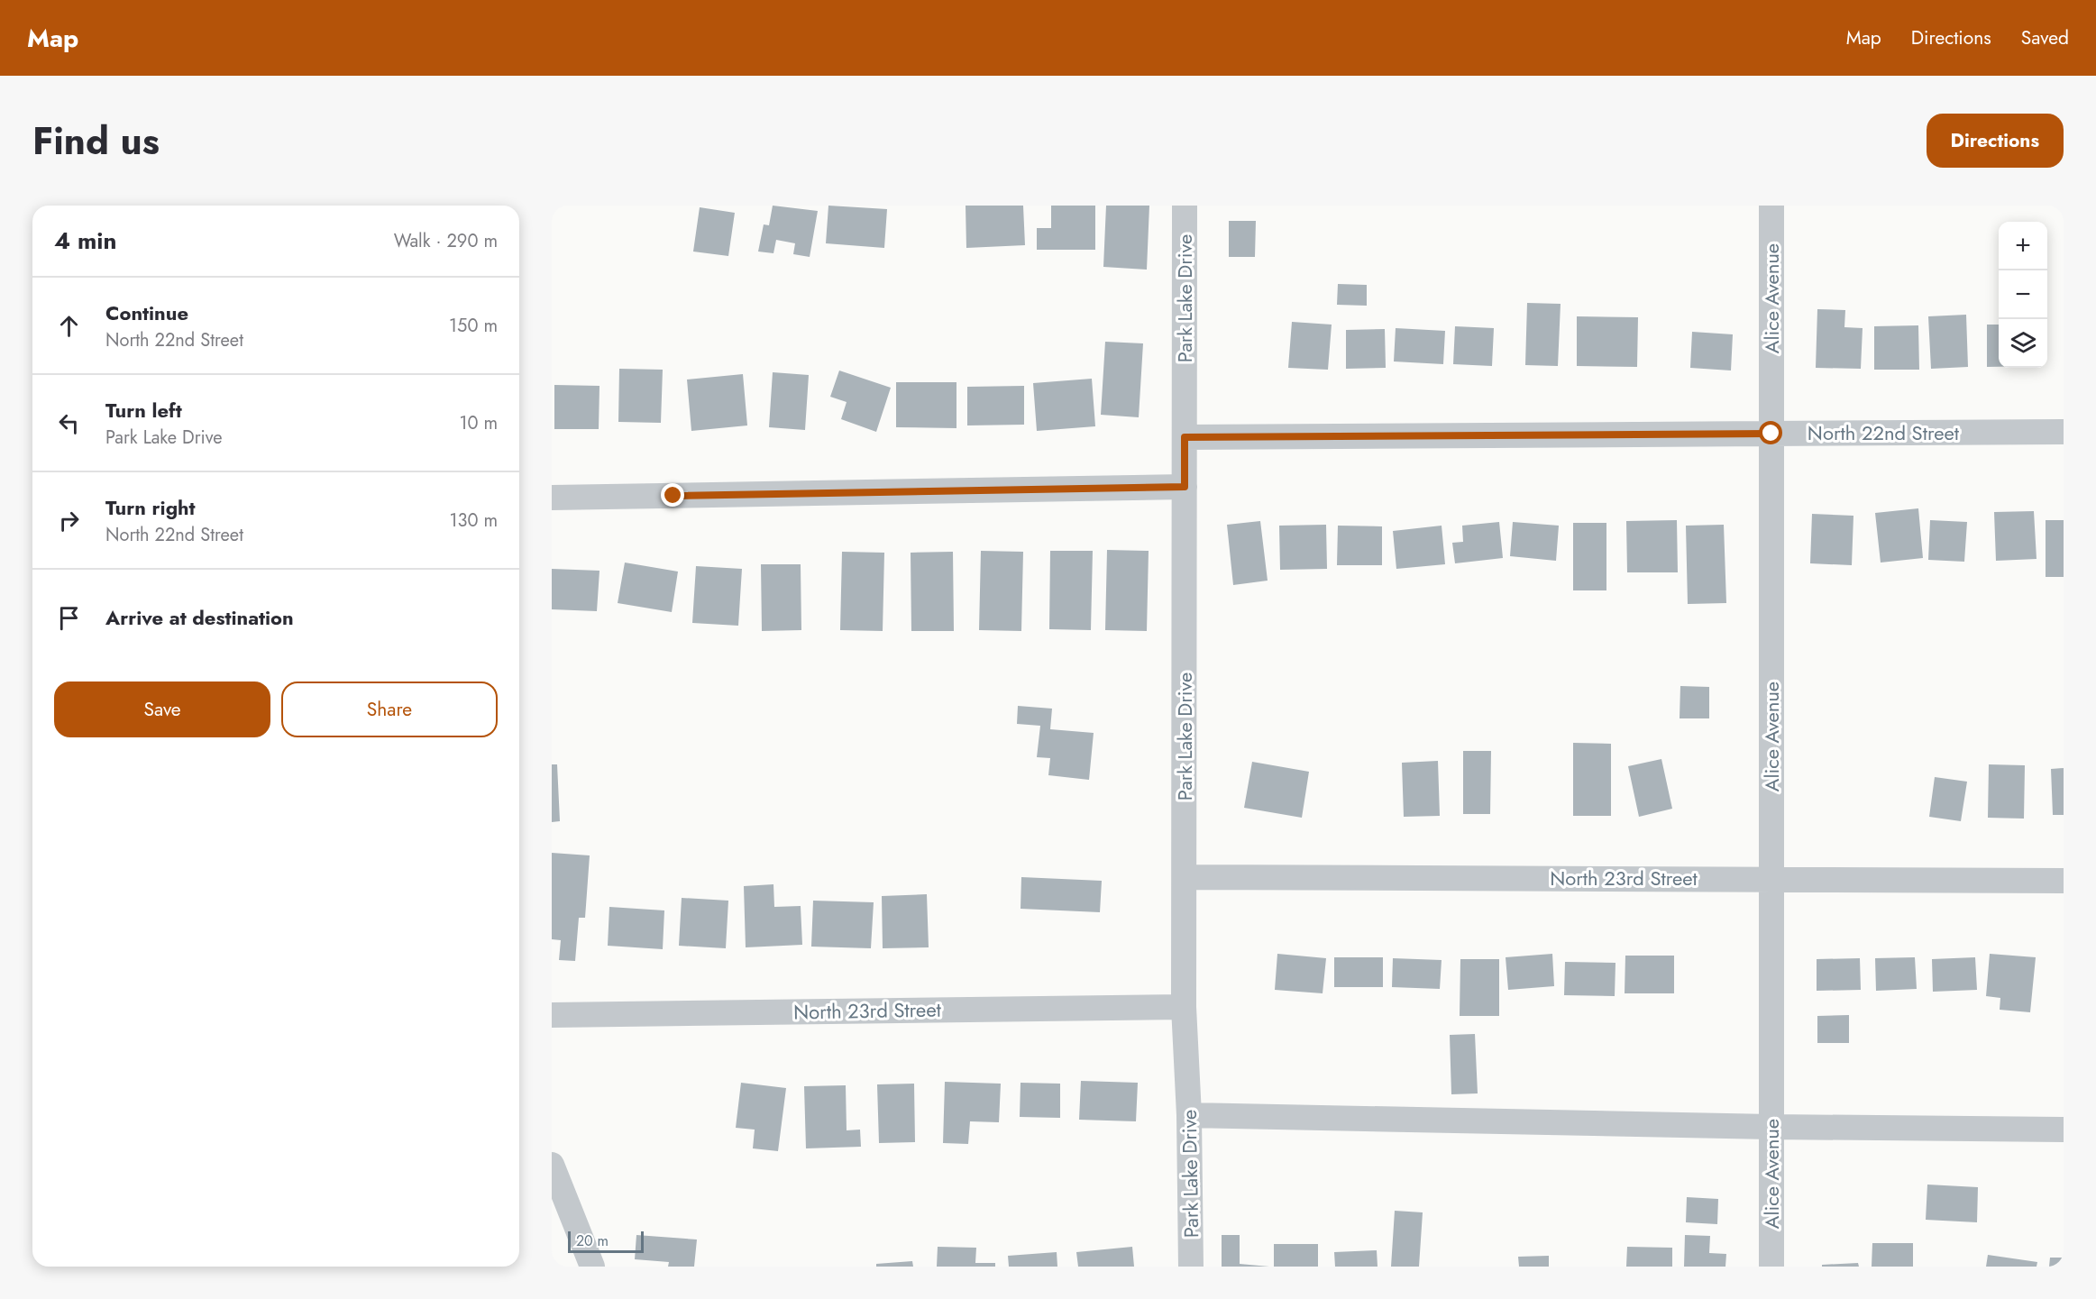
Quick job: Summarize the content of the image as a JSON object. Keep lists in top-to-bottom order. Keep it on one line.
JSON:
{"streets":{"street":["Park Lake Drive","Alice Avenue","North 22nd Street","North 23rd Street"]},"crossings":[["Park Lake Drive","North 22nd Street"],["Park Lake Drive","North 23rd Street"],["Alice Avenue","North 22nd Street"],["Alice Avenue","North 23rd Street"]],"scale_bar":"20 m","page":{"header":"Map","nav":["Map","Directions","Saved"],"title":"Find us","buttons":["Directions",["Save","Share"]],"heading":["4 min","Walk · 290 m"],"map_buttons":["+","−"],"list":[["Continue","North 22nd Street","150 m"],["Turn left","Park Lake Drive","10 m"],["Turn right","North 22nd Street","130 m"],"Arrive at destination"],"scale":"20 m"}}
